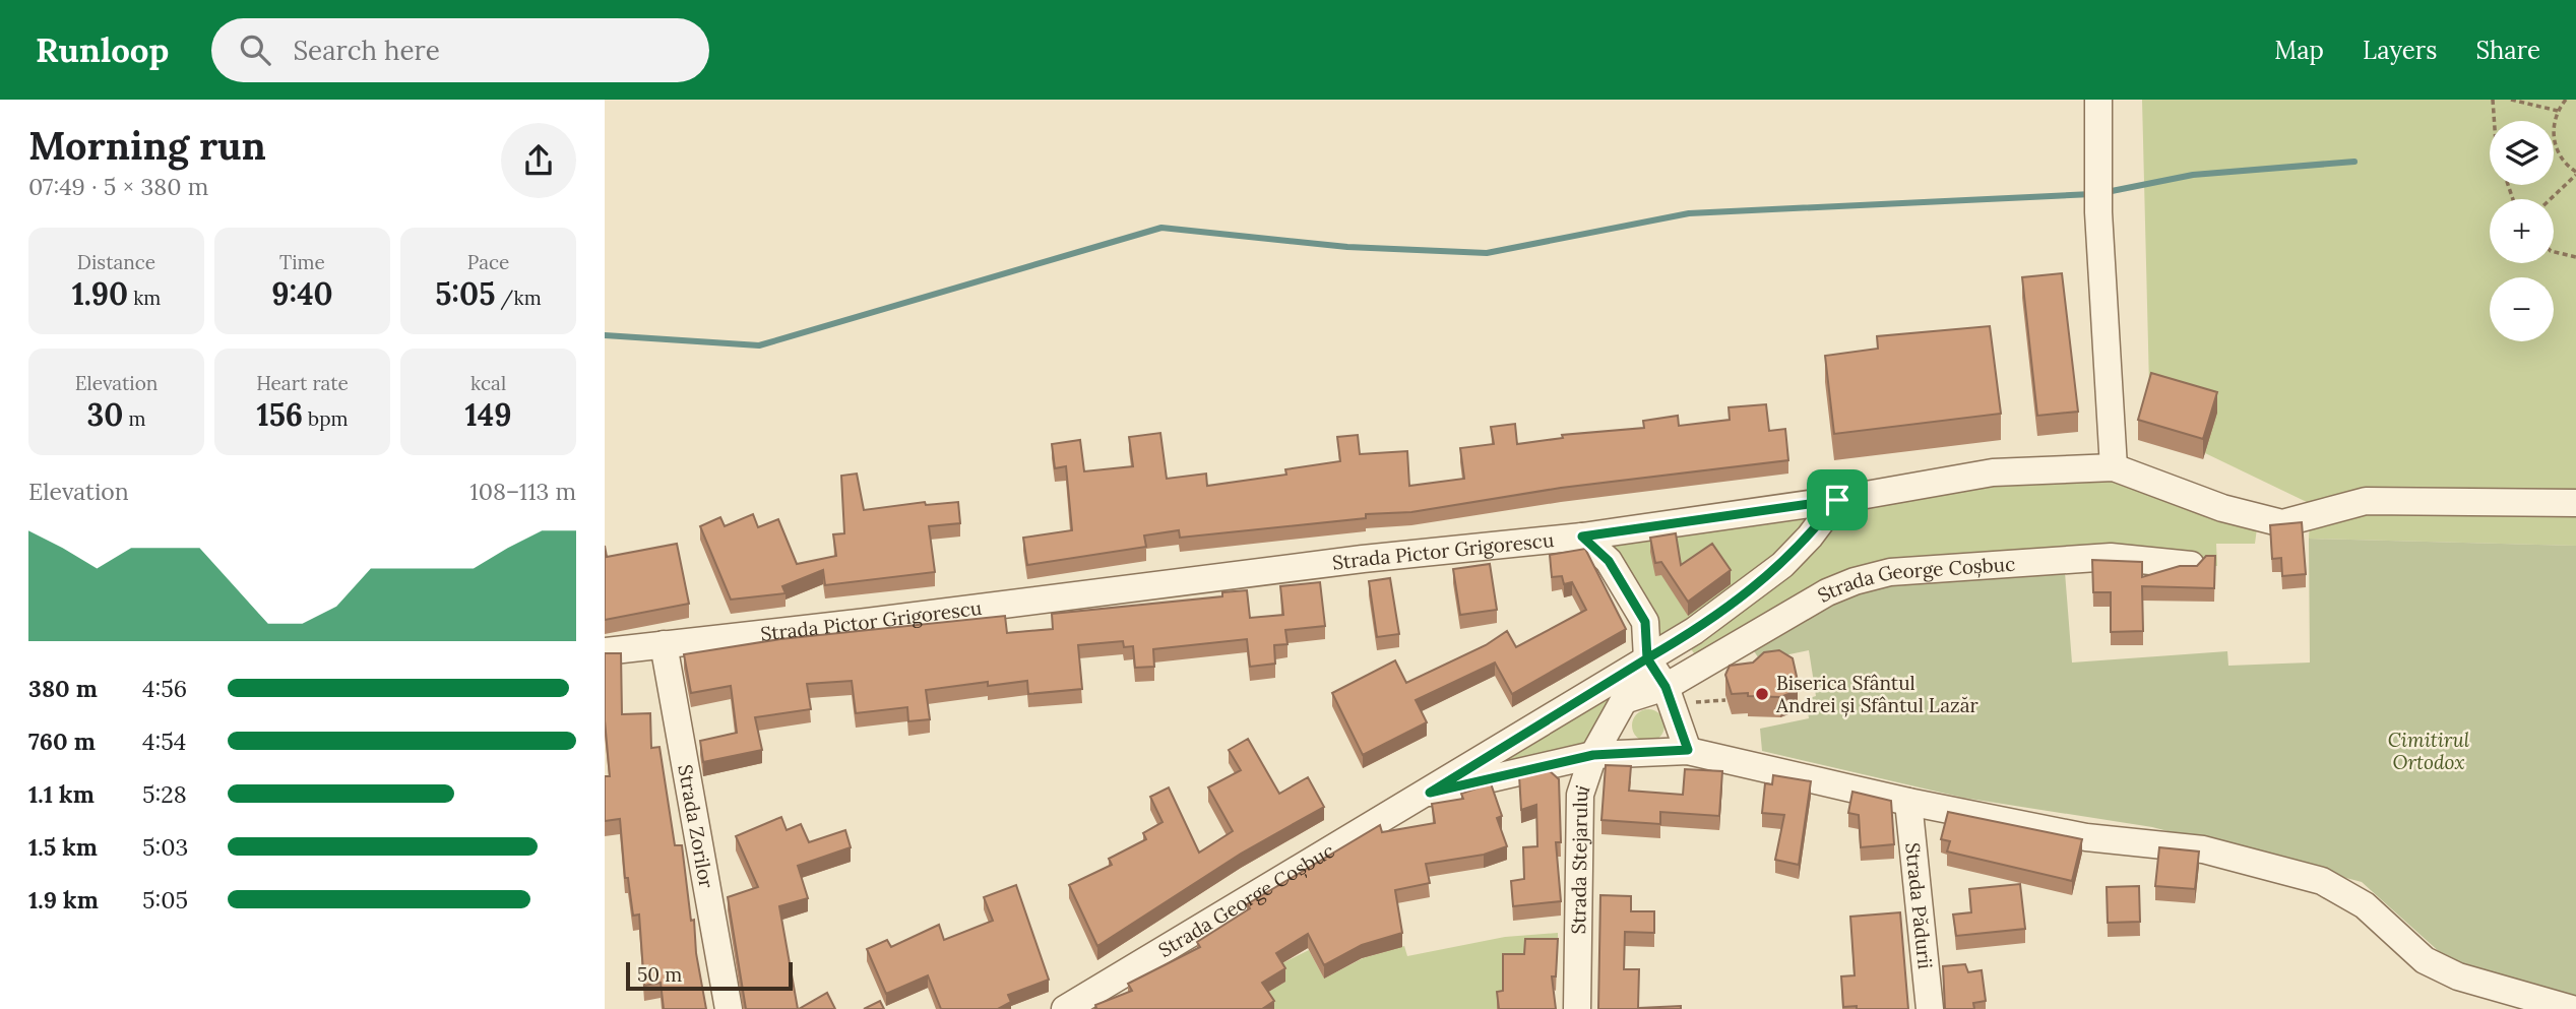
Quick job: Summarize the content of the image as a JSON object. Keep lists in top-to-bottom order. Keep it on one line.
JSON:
{"streets":{"street":["Strada Pictor Grigorescu","Strada George Coșbuc","Strada Zorilor","Strada Stejarului","Strada Pădurii"]},"crossings":[["Strada Pictor Grigorescu","Strada George Coșbuc"],["Strada Pictor Grigorescu","Strada Zorilor"],["Strada George Coșbuc","Strada Stejarului"],["Strada George Coșbuc","Strada Pădurii"]],"parks":["Cimitirul Ortodox"],"places":["Biserica Sfântul Andrei și Sfântul Lazăr"],"scale_bar":"50 m","page":{"header":"Runloop","search":"Search here","nav":["Map","Layers","Share"],"heading":["Morning run","07:49 · 5 × 380 m"],"map_buttons":["+","−"],"stats":[["Distance","1.90 km"],["Time","9:40"],["Pace","5:05 /km"],["Elevation","30 m"],["Heart rate","156 bpm"],["kcal","149"]],"chart":["Elevation","108–113 m"],"list":[{"name":"380 m","note":"4:56"},{"name":"760 m","note":"4:54"},{"name":"1.1 km","note":"5:28"},{"name":"1.5 km","note":"5:03"},{"name":"1.9 km","note":"5:05"}],"scale":"50 m"}}
